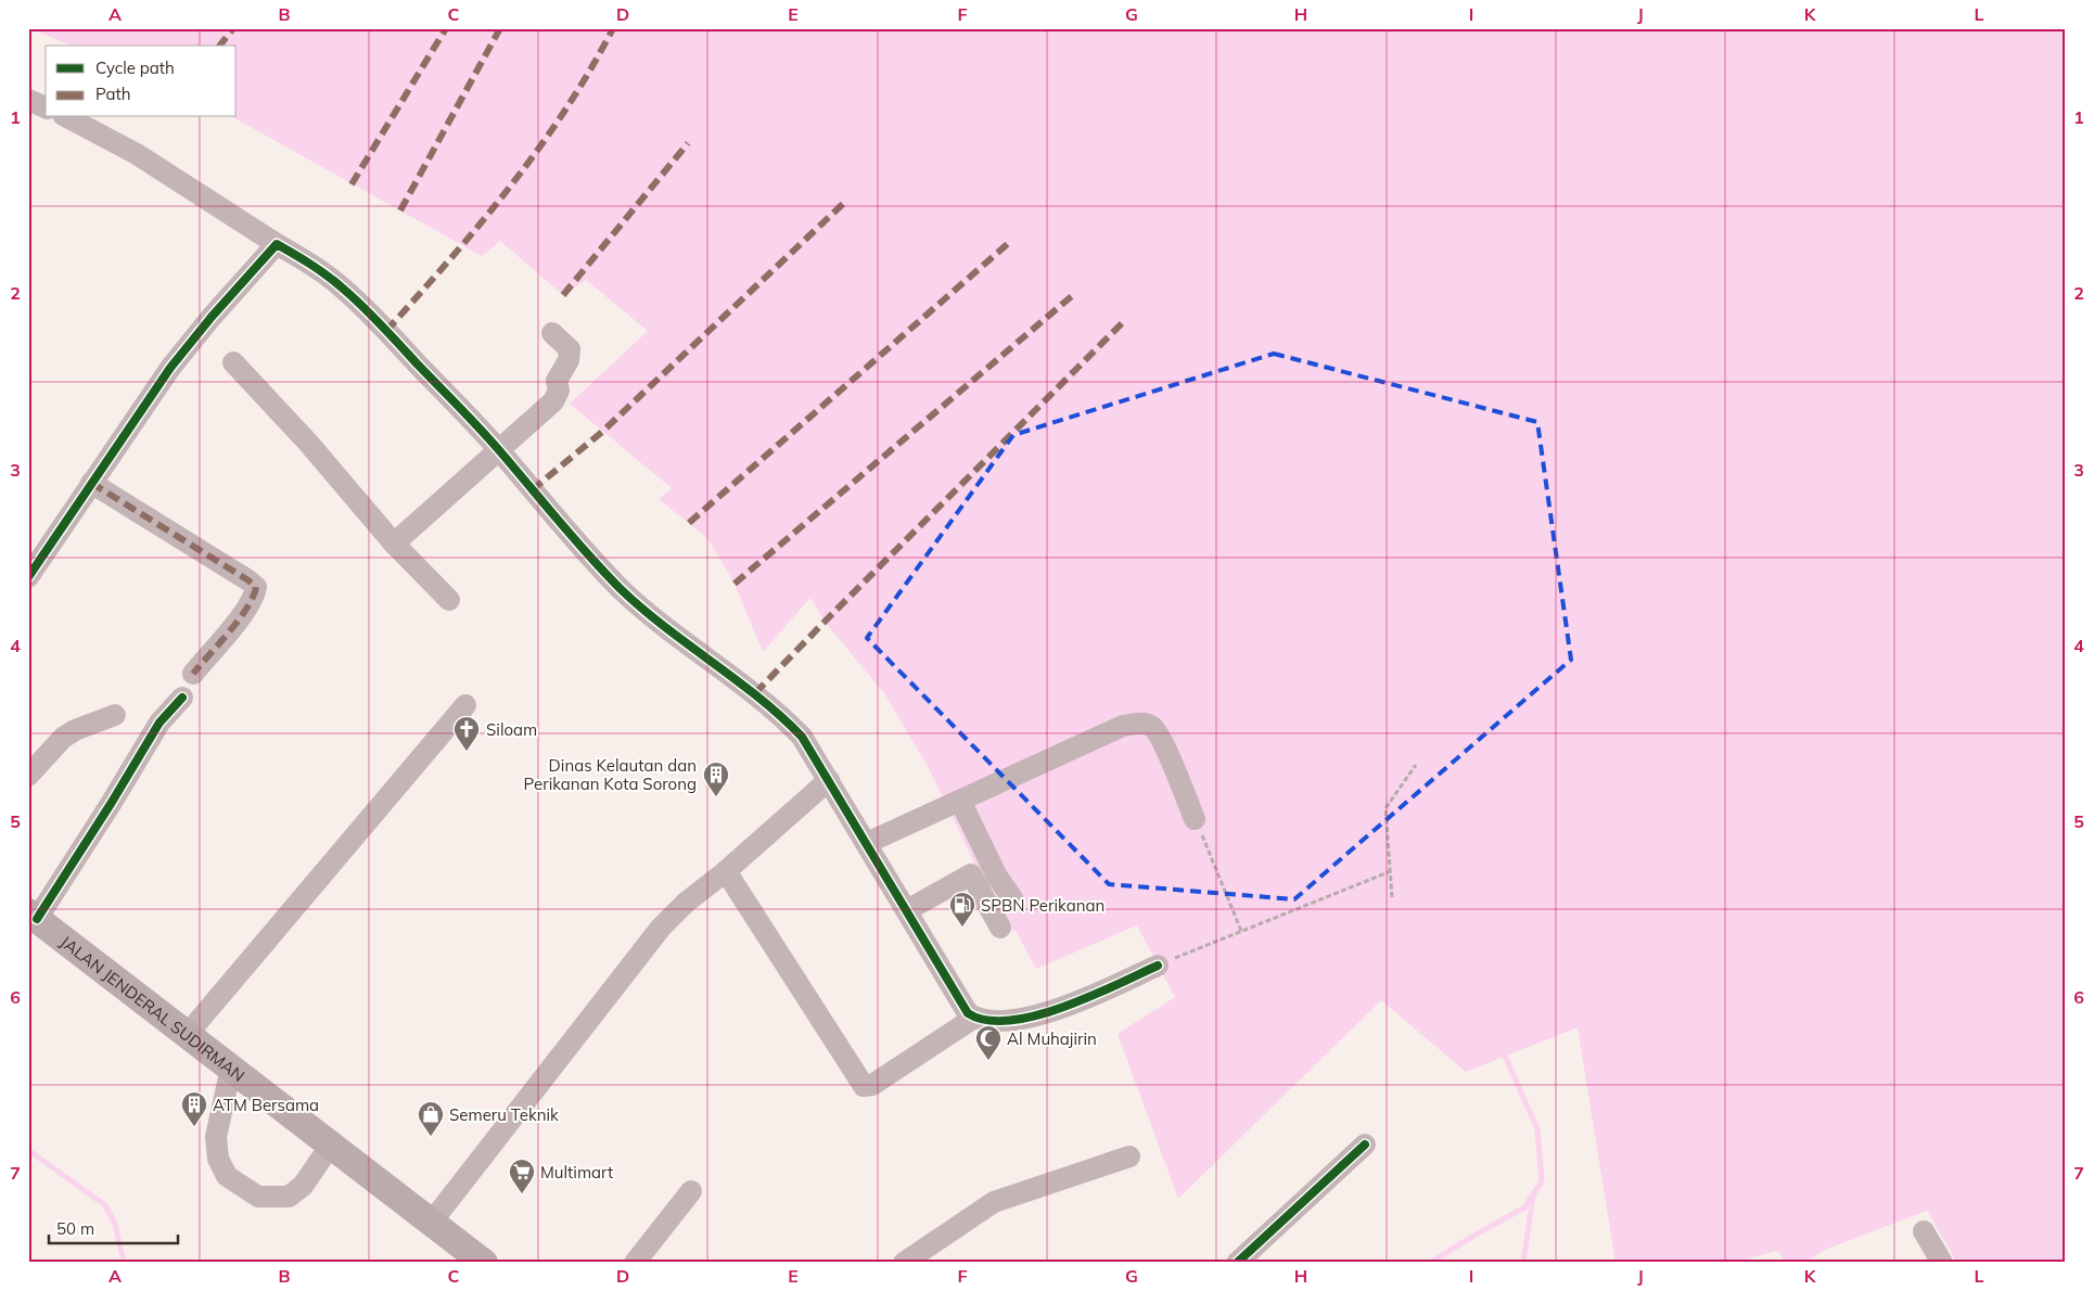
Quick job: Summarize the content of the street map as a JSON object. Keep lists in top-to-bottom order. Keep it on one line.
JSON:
{"streets":{"main road":["JALAN JENDERAL SUDIRMAN"]},"places":{"church":["Siloam"],"building":["Dinas Kelautan dan Perikanan Kota Sorong","ATM Bersama"],"fuel station":["SPBN Perikanan"],"mosque":["Al Muhajirin"],"shop":["Semeru Teknik"],"supermarket":["Multimart"]},"legend":["Cycle path","Path"],"scale_bar":"50 m","grid":{"columns":["A","B","C","D","E","F","G","H","I","J","K","L"],"rows":["1","2","3","4","5","6","7"]}}
